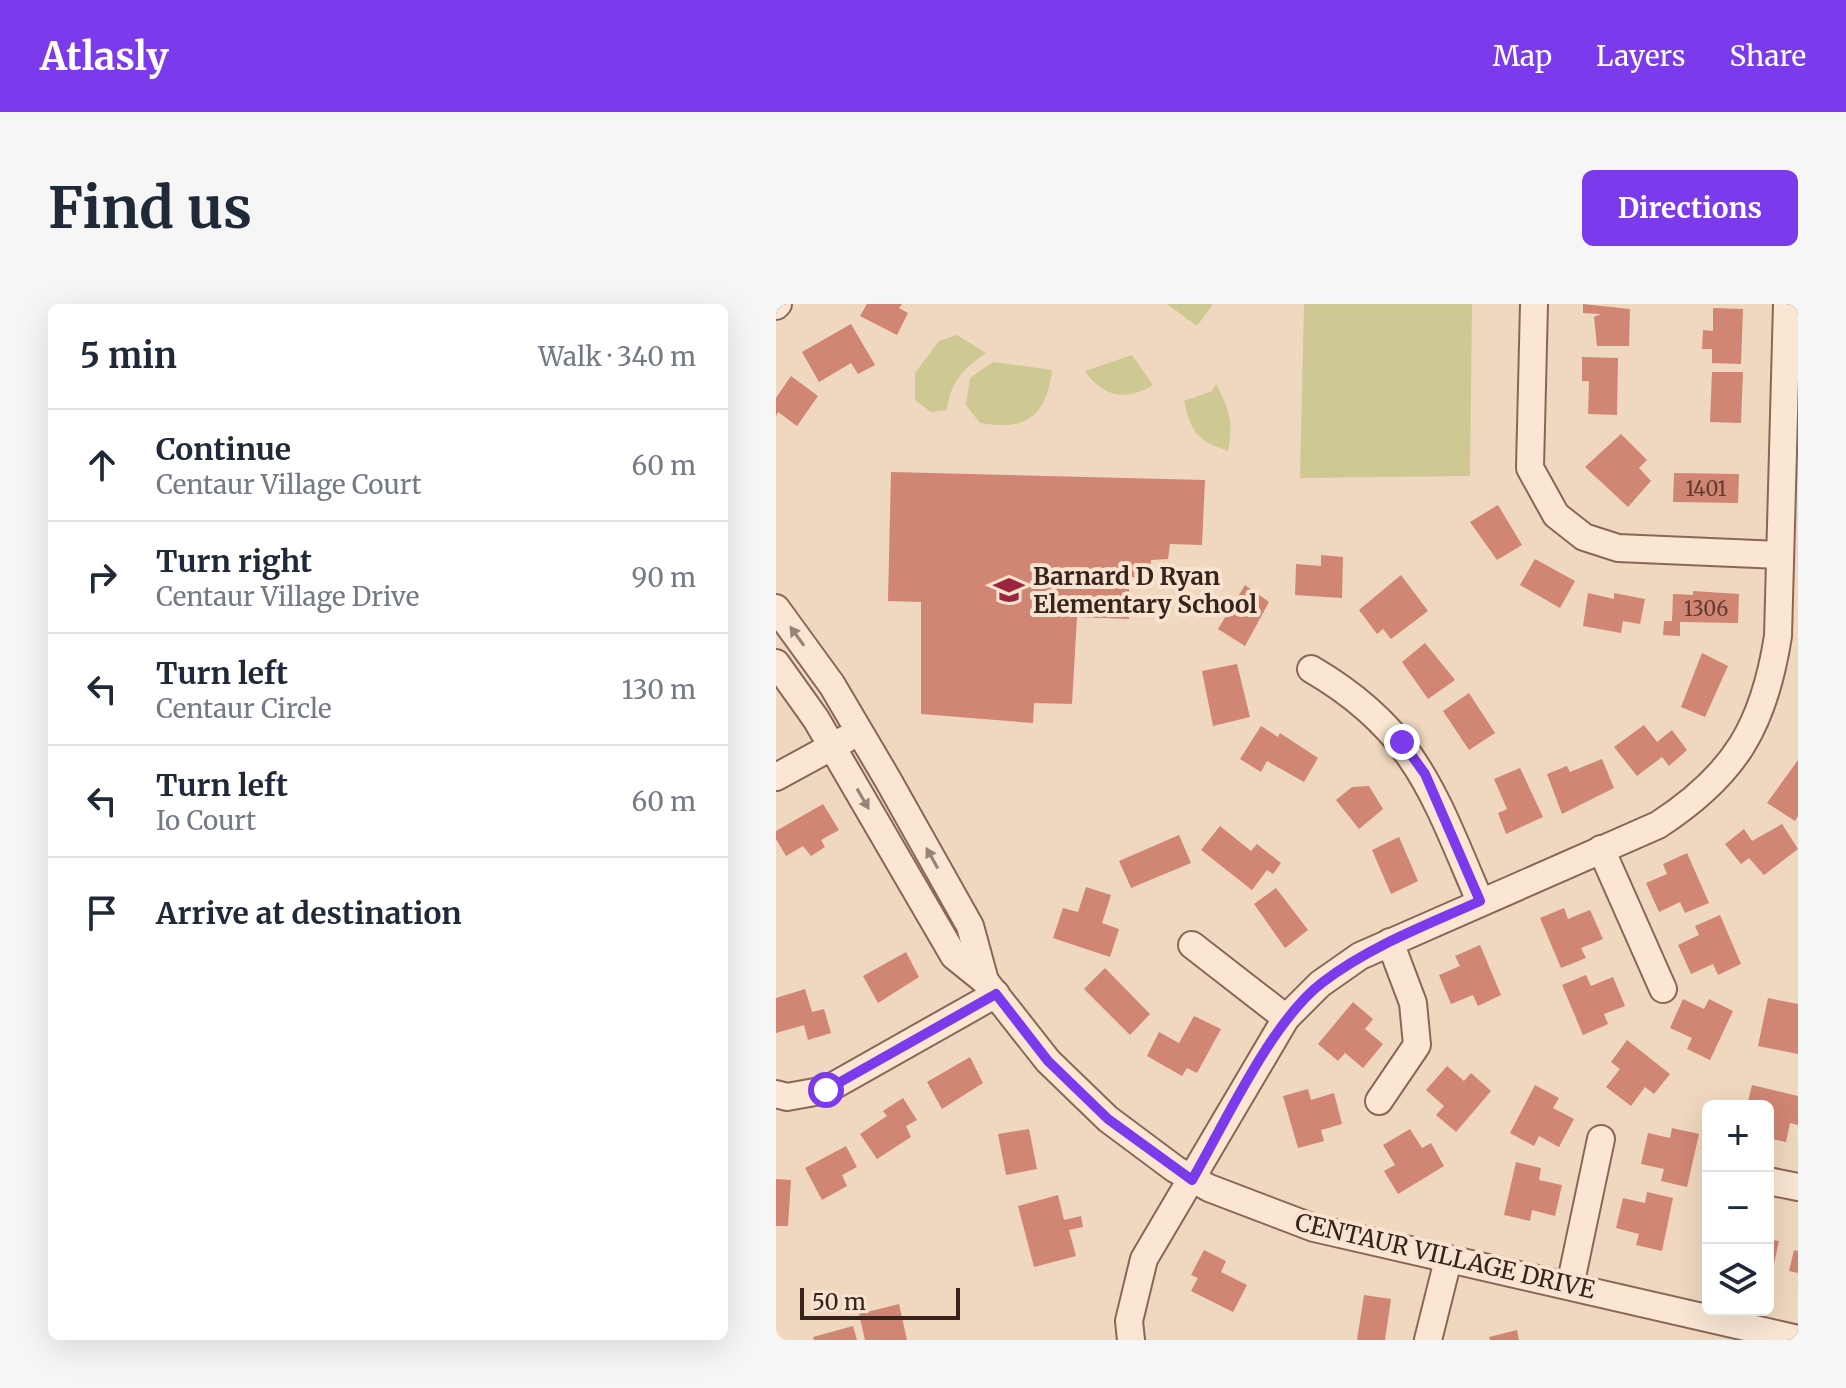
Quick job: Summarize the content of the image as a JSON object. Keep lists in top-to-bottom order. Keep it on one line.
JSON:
{"streets":{"street":["CENTAUR VILLAGE DRIVE"]},"places":{"school or university":["Barnard D Ryan Elementary School"]},"house_numbers":["1401","1306"],"scale_bar":"50 m","page":{"header":"Atlasly","nav":["Map","Layers","Share"],"buttons":"Directions","title":"Find us","heading":["5 min","Walk · 340 m"],"list":[["Continue","Centaur Village Court","60 m"],["Turn right","Centaur Village Drive","90 m"],["Turn left","Centaur Circle","130 m"],["Turn left","Io Court","60 m"],"Arrive at destination"],"map_buttons":["+","−"],"scale":"50 m"}}
